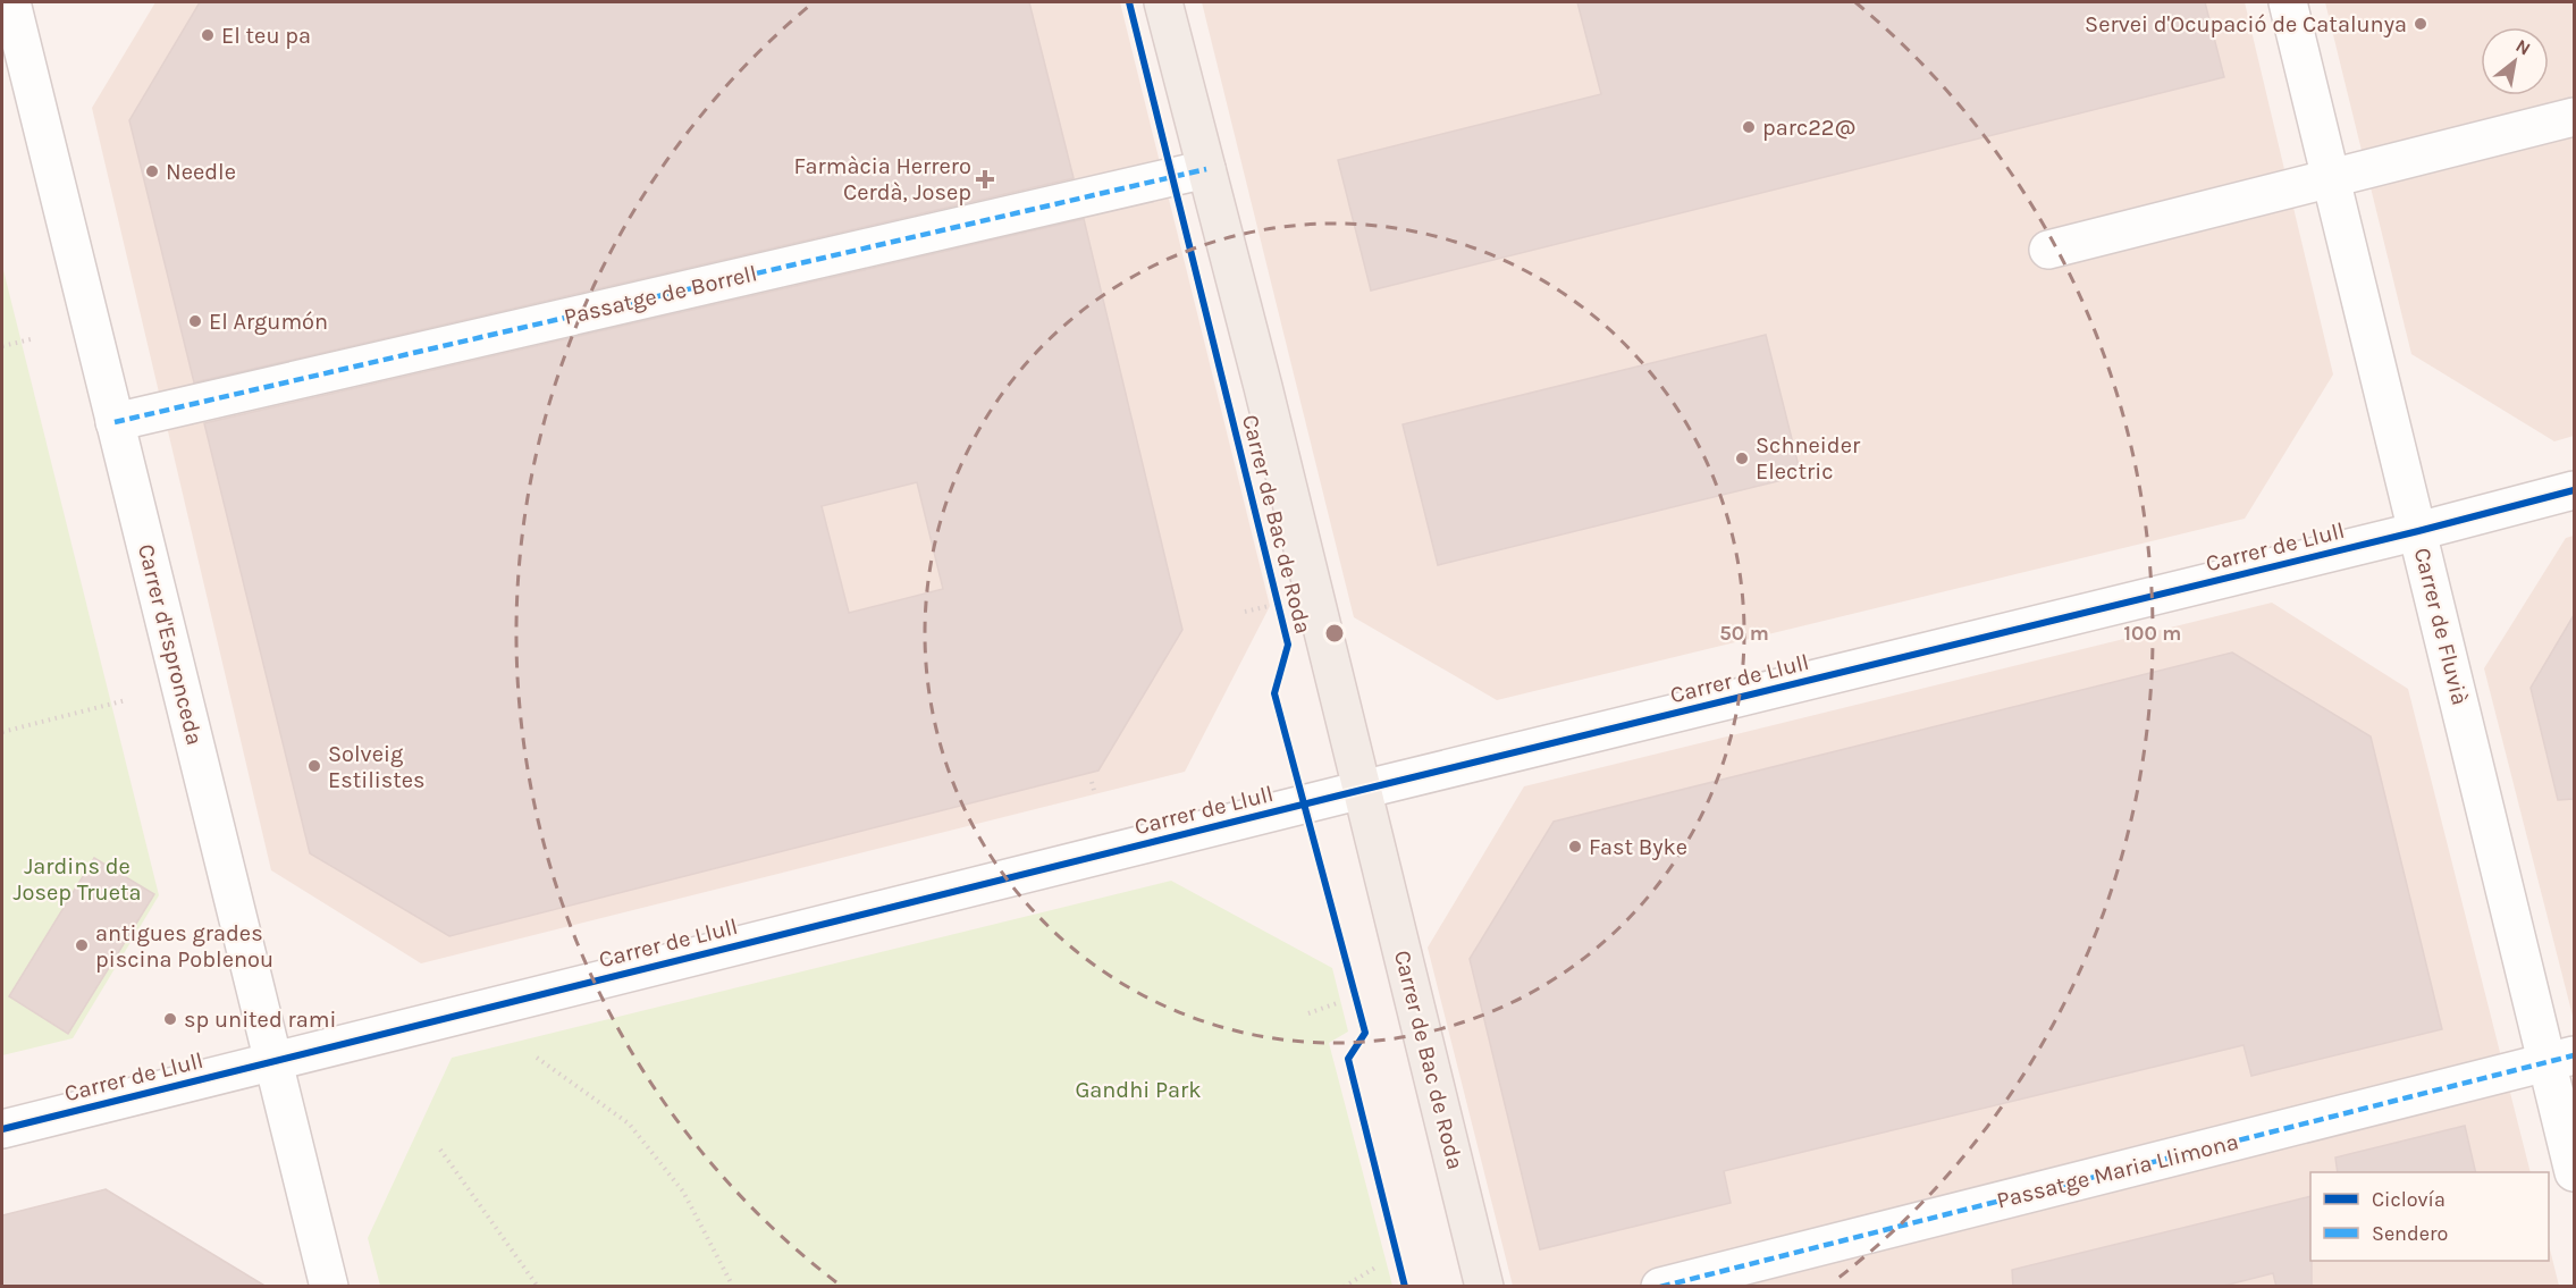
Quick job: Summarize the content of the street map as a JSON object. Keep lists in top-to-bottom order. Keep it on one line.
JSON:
{"streets":{"main road":["Carrer de Bac de Roda"],"street":["Passatge de Borrell","Carrer de Llull","Carrer de Fluvià","Carrer d'Espronceda","Passatge Maria Llimona"]},"crossings":[["Passatge de Borrell","Carrer de Bac de Roda"],["Passatge de Borrell","Carrer d'Espronceda"],["Carrer de Bac de Roda","Carrer de Llull"],["Carrer de Llull","Carrer de Fluvià"],["Carrer de Llull","Carrer d'Espronceda"],["Carrer de Fluvià","Passatge Maria Llimona"]],"parks":["Jardins de Josep Trueta","Gandhi Park"],"places":{"other":["Servei d'Ocupació de Catalunya","El teu pa","parc22@","Needle","El Argumón","Schneider Electric","Solveig Estilistes","Fast Byke","antigues grades piscina Poblenou","sp united rami"],"health":["Farmàcia Herrero Cerdà, Josep"]},"legend":["Ciclovía","Sendero"],"north":"top right","rings":["50 m","100 m"]}
